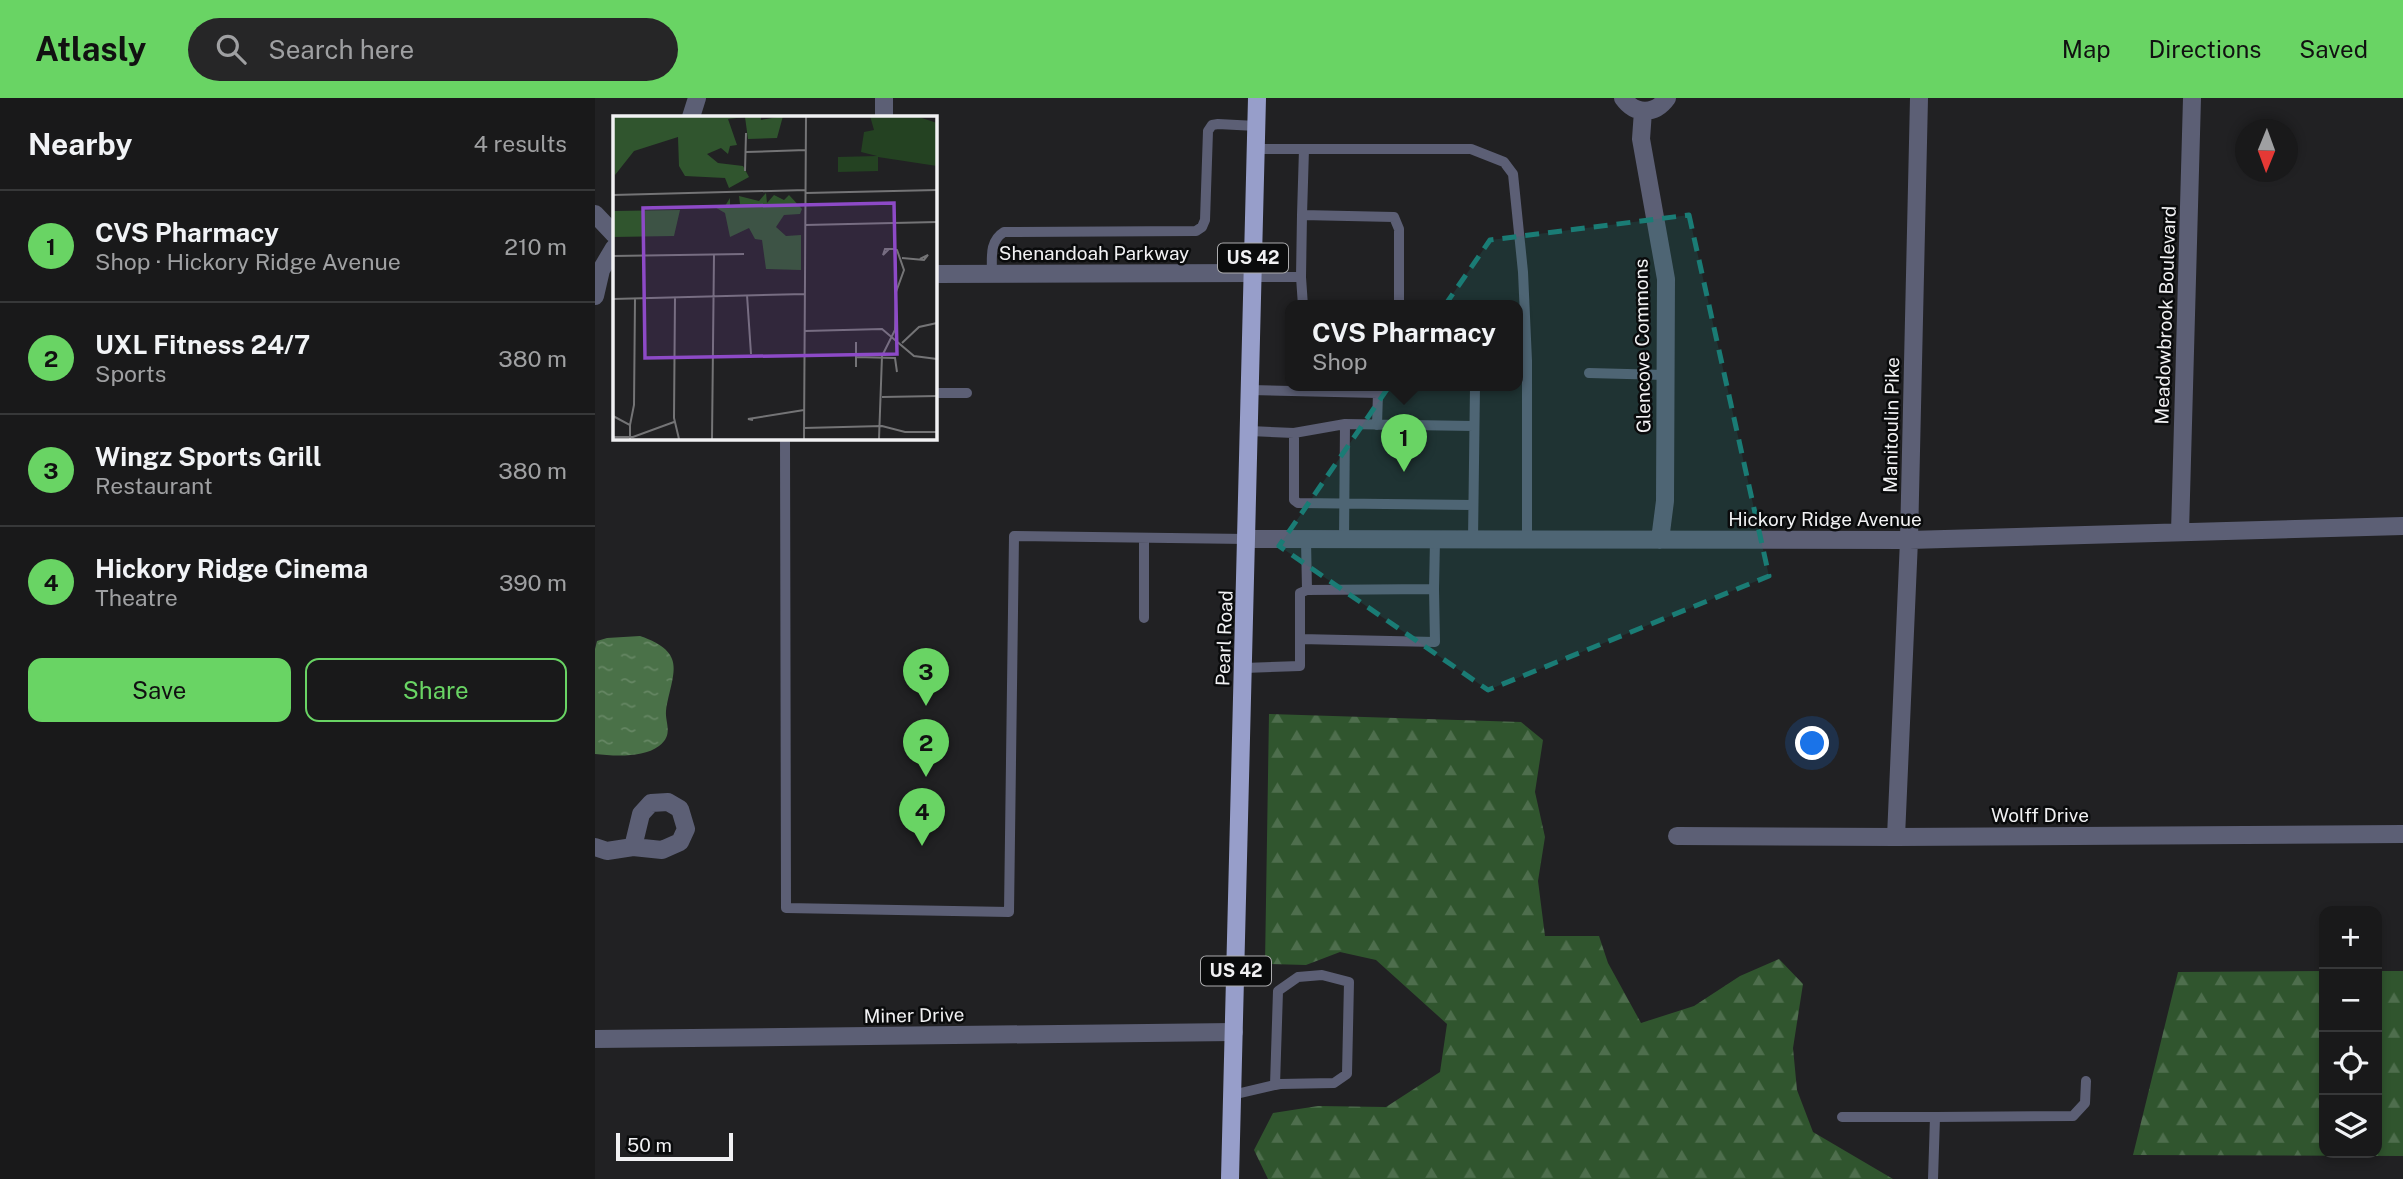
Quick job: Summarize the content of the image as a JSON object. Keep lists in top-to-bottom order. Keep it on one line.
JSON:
{"streets":{"main road":["US 42","Pearl Road"],"street":["Shenandoah Parkway","Meadowbrook Boulevard","Glencove Commons","Manitoulin Pike","Hickory Ridge Avenue","Wolff Drive","Miner Drive"]},"crossings":[["Shenandoah Parkway","Pearl Road"],["Meadowbrook Boulevard","Hickory Ridge Avenue"],["Glencove Commons","Hickory Ridge Avenue"],["Manitoulin Pike","Hickory Ridge Avenue"],["Manitoulin Pike","Wolff Drive"],["Hickory Ridge Avenue","Pearl Road"],["Pearl Road","Miner Drive"]],"scale_bar":"50 m","north":"bottom","page":{"header":"Atlasly","search":"Search here","nav":["Map","Directions","Saved"],"heading":["Nearby","4 results"],"list":[{"mark":"1","name":"CVS Pharmacy","note":"Shop · Hickory Ridge Avenue","value":"210 m"},{"mark":"2","name":"UXL Fitness 24/7","note":"Sports","value":"380 m"},{"mark":"3","name":"Wingz Sports Grill","note":"Restaurant","value":"380 m"},{"mark":"4","name":"Hickory Ridge Cinema","note":"Theatre","value":"390 m"}],"popup":["CVS Pharmacy","Shop"],"pins":["1","3","2","4"],"buttons":["Save","Share"],"map_buttons":["+","−"],"scale":"50 m"}}
